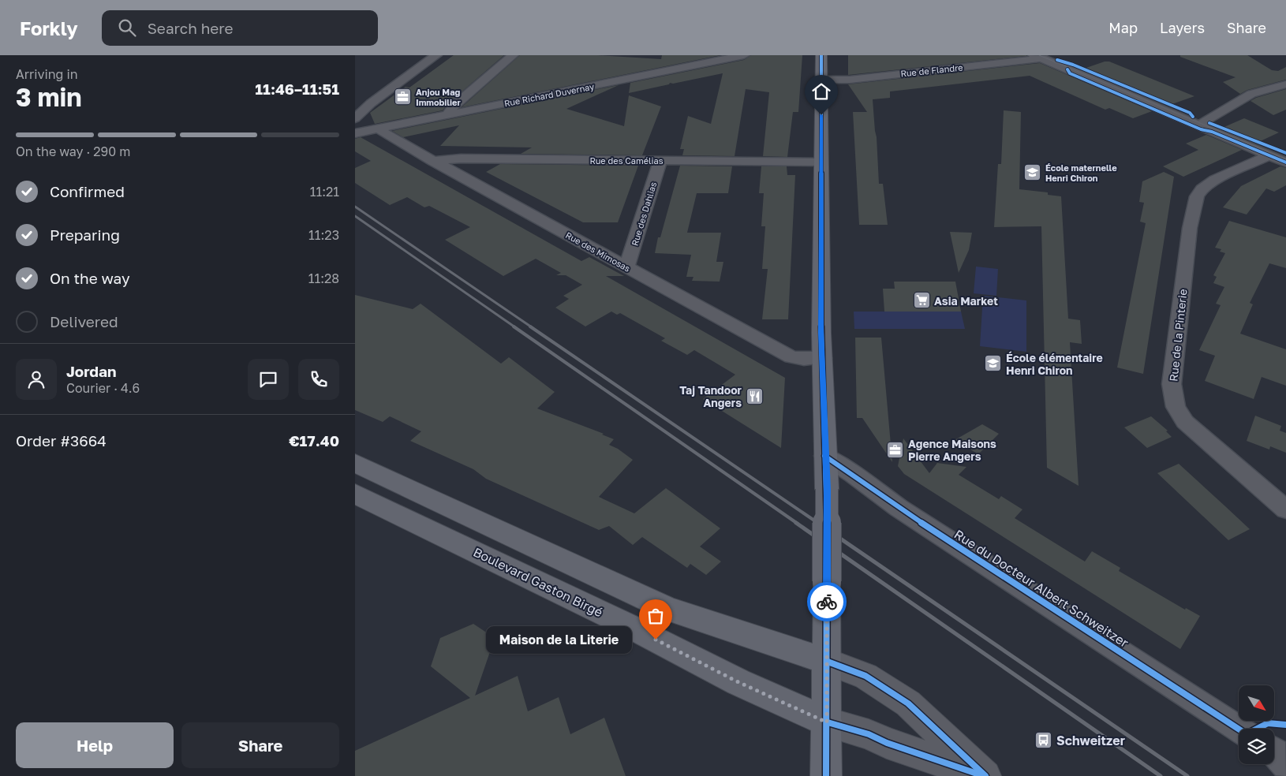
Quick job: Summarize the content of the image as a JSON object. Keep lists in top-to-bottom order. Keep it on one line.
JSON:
{"streets":{"main road":["Boulevard Gaston Birgé"],"street":["Rue de Flandre","Rue Richard Duvernay","Rue des Camélias","Rue des Dahlias","Rue des Mimosas","Rue de la Pinterie","Rue du Docteur Albert Schweitzer"]},"crossings":[["Rue Richard Duvernay","Rue des Mimosas"],["Rue des Camélias","Rue des Dahlias"],["Rue des Camélias","Rue des Mimosas"],["Rue des Dahlias","Rue des Mimosas"]],"places":{"office":["Anjou Mag Immobilier","Agence Maisons Pierre Angers"],"school or university":["École maternelle Henri Chiron","École élémentaire Henri Chiron"],"supermarket":["Asia Market"],"restaurant":["Taj Tandoor Angers"],"other":["Maison de la Literie"],"bus stop":["Schweitzer"]},"north":"bottom right","page":{"header":"Forkly","search":"Search here","nav":["Map","Layers","Share"],"heading":["3 min","Arriving in","11:46–11:51"],"panel":["Jordan","Courier · 4.6","Order #3664","€17.40"],"bar":"On the way · 290 m","list":[["Confirmed","11:21"],["Preparing","11:23"],["On the way","11:28"],"Delivered"],"bubble":"Maison de la Literie","buttons":["Help","Share"]}}
